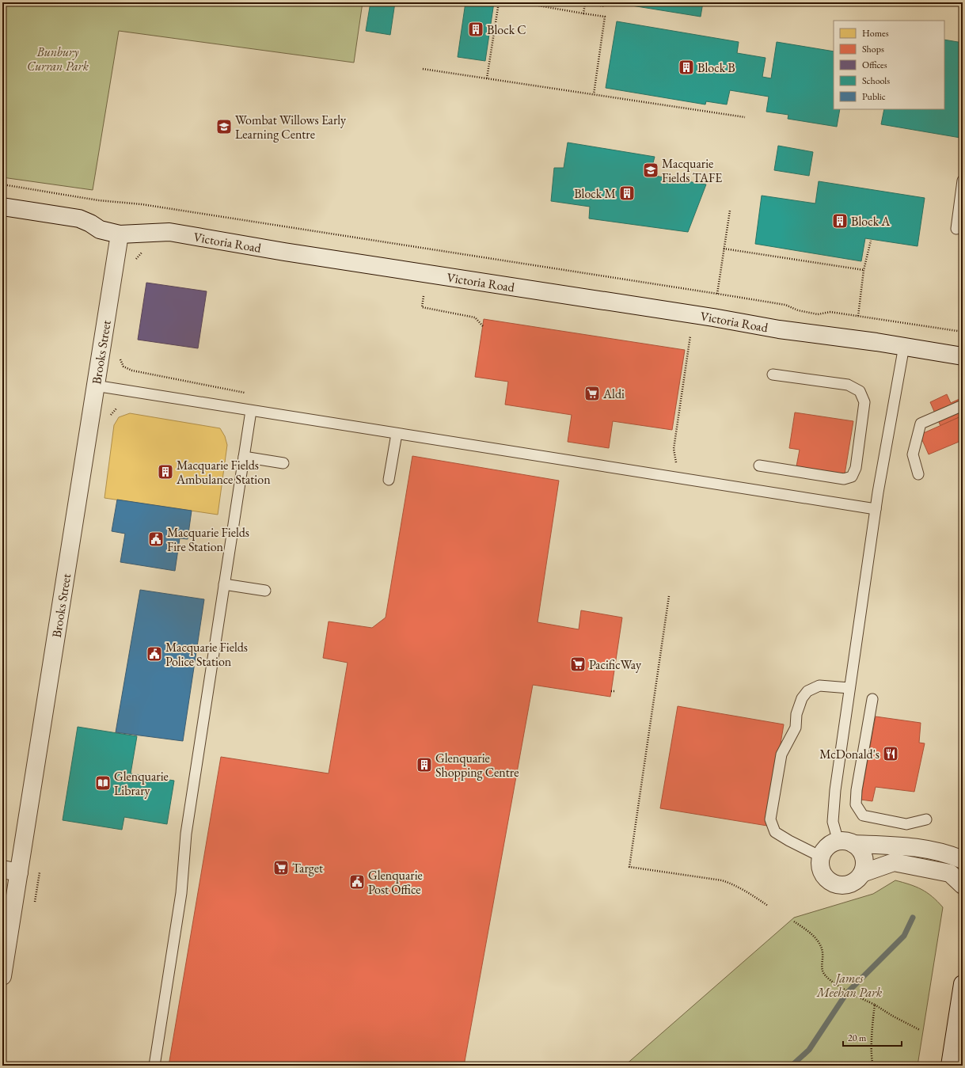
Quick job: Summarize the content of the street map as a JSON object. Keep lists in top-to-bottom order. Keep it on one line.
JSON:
{"streets":{"street":["Victoria Road","Brooks Street"]},"crossings":[["Victoria Road","Brooks Street"]],"parks":["Bunbury Curran Park","James Meehan Park"],"places":{"building":["Block C","Block B","Block M","Block A","Macquarie Fields Ambulance Station","Glenquarie Shopping Centre"],"school or university":["Wombat Willows Early Learning Centre","Macquarie Fields TAFE"],"supermarket":["Aldi","PacificWay","Target"],"public building":["Macquarie Fields Fire Station","Macquarie Fields Police Station","Glenquarie Post Office"],"restaurant":["McDonald's"],"library":["Glenquarie Library"]},"legend":["Homes","Shops","Offices","Schools","Public"],"scale_bar":"20 m"}
